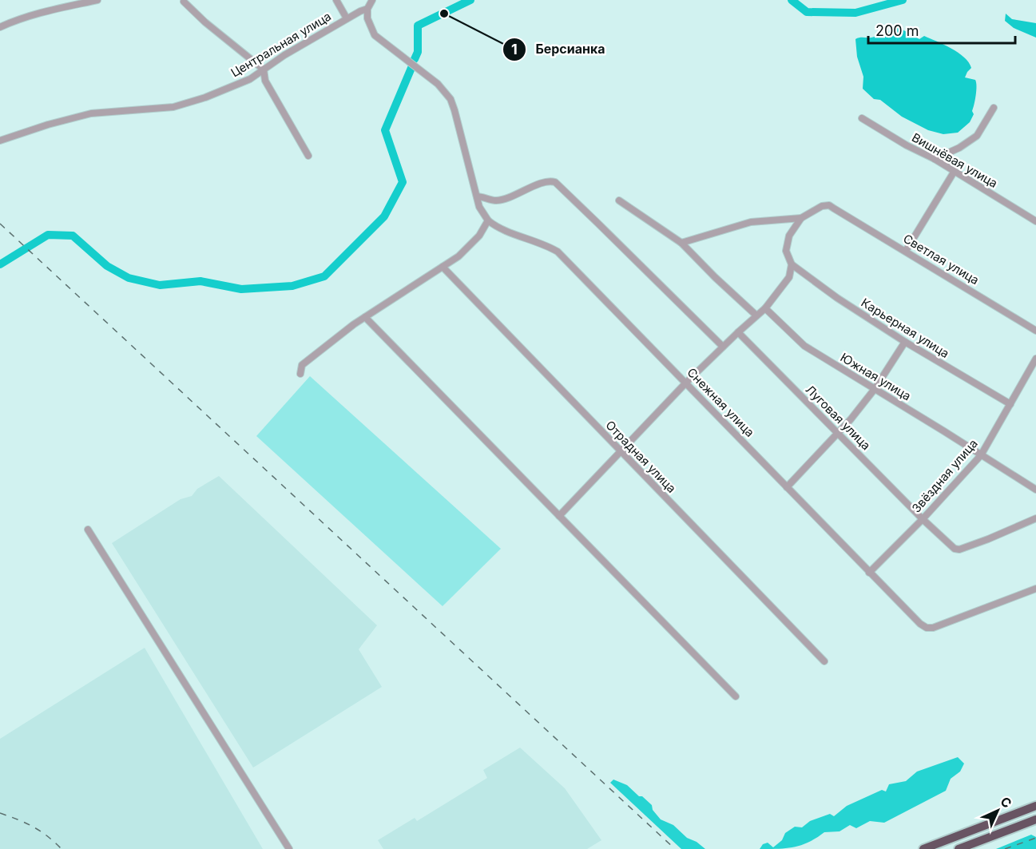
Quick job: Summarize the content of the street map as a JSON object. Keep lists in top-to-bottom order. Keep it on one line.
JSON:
{"streets":{"street":["Центральная улица","Вишнёвая улица","Светлая улица","Карьерная улица","Южная улица","Снежная улица","Луговая улица","Отрадная улица","Звёздная улица"]},"crossings":[["Карьерная улица","Звёздная улица"],["Южная улица","Звёздная улица"],["Снежная улица","Звёздная улица"],["Луговая улица","Звёздная улица"]],"places":["Берсианка"],"scale_bar":"200 m","north":"top right"}
